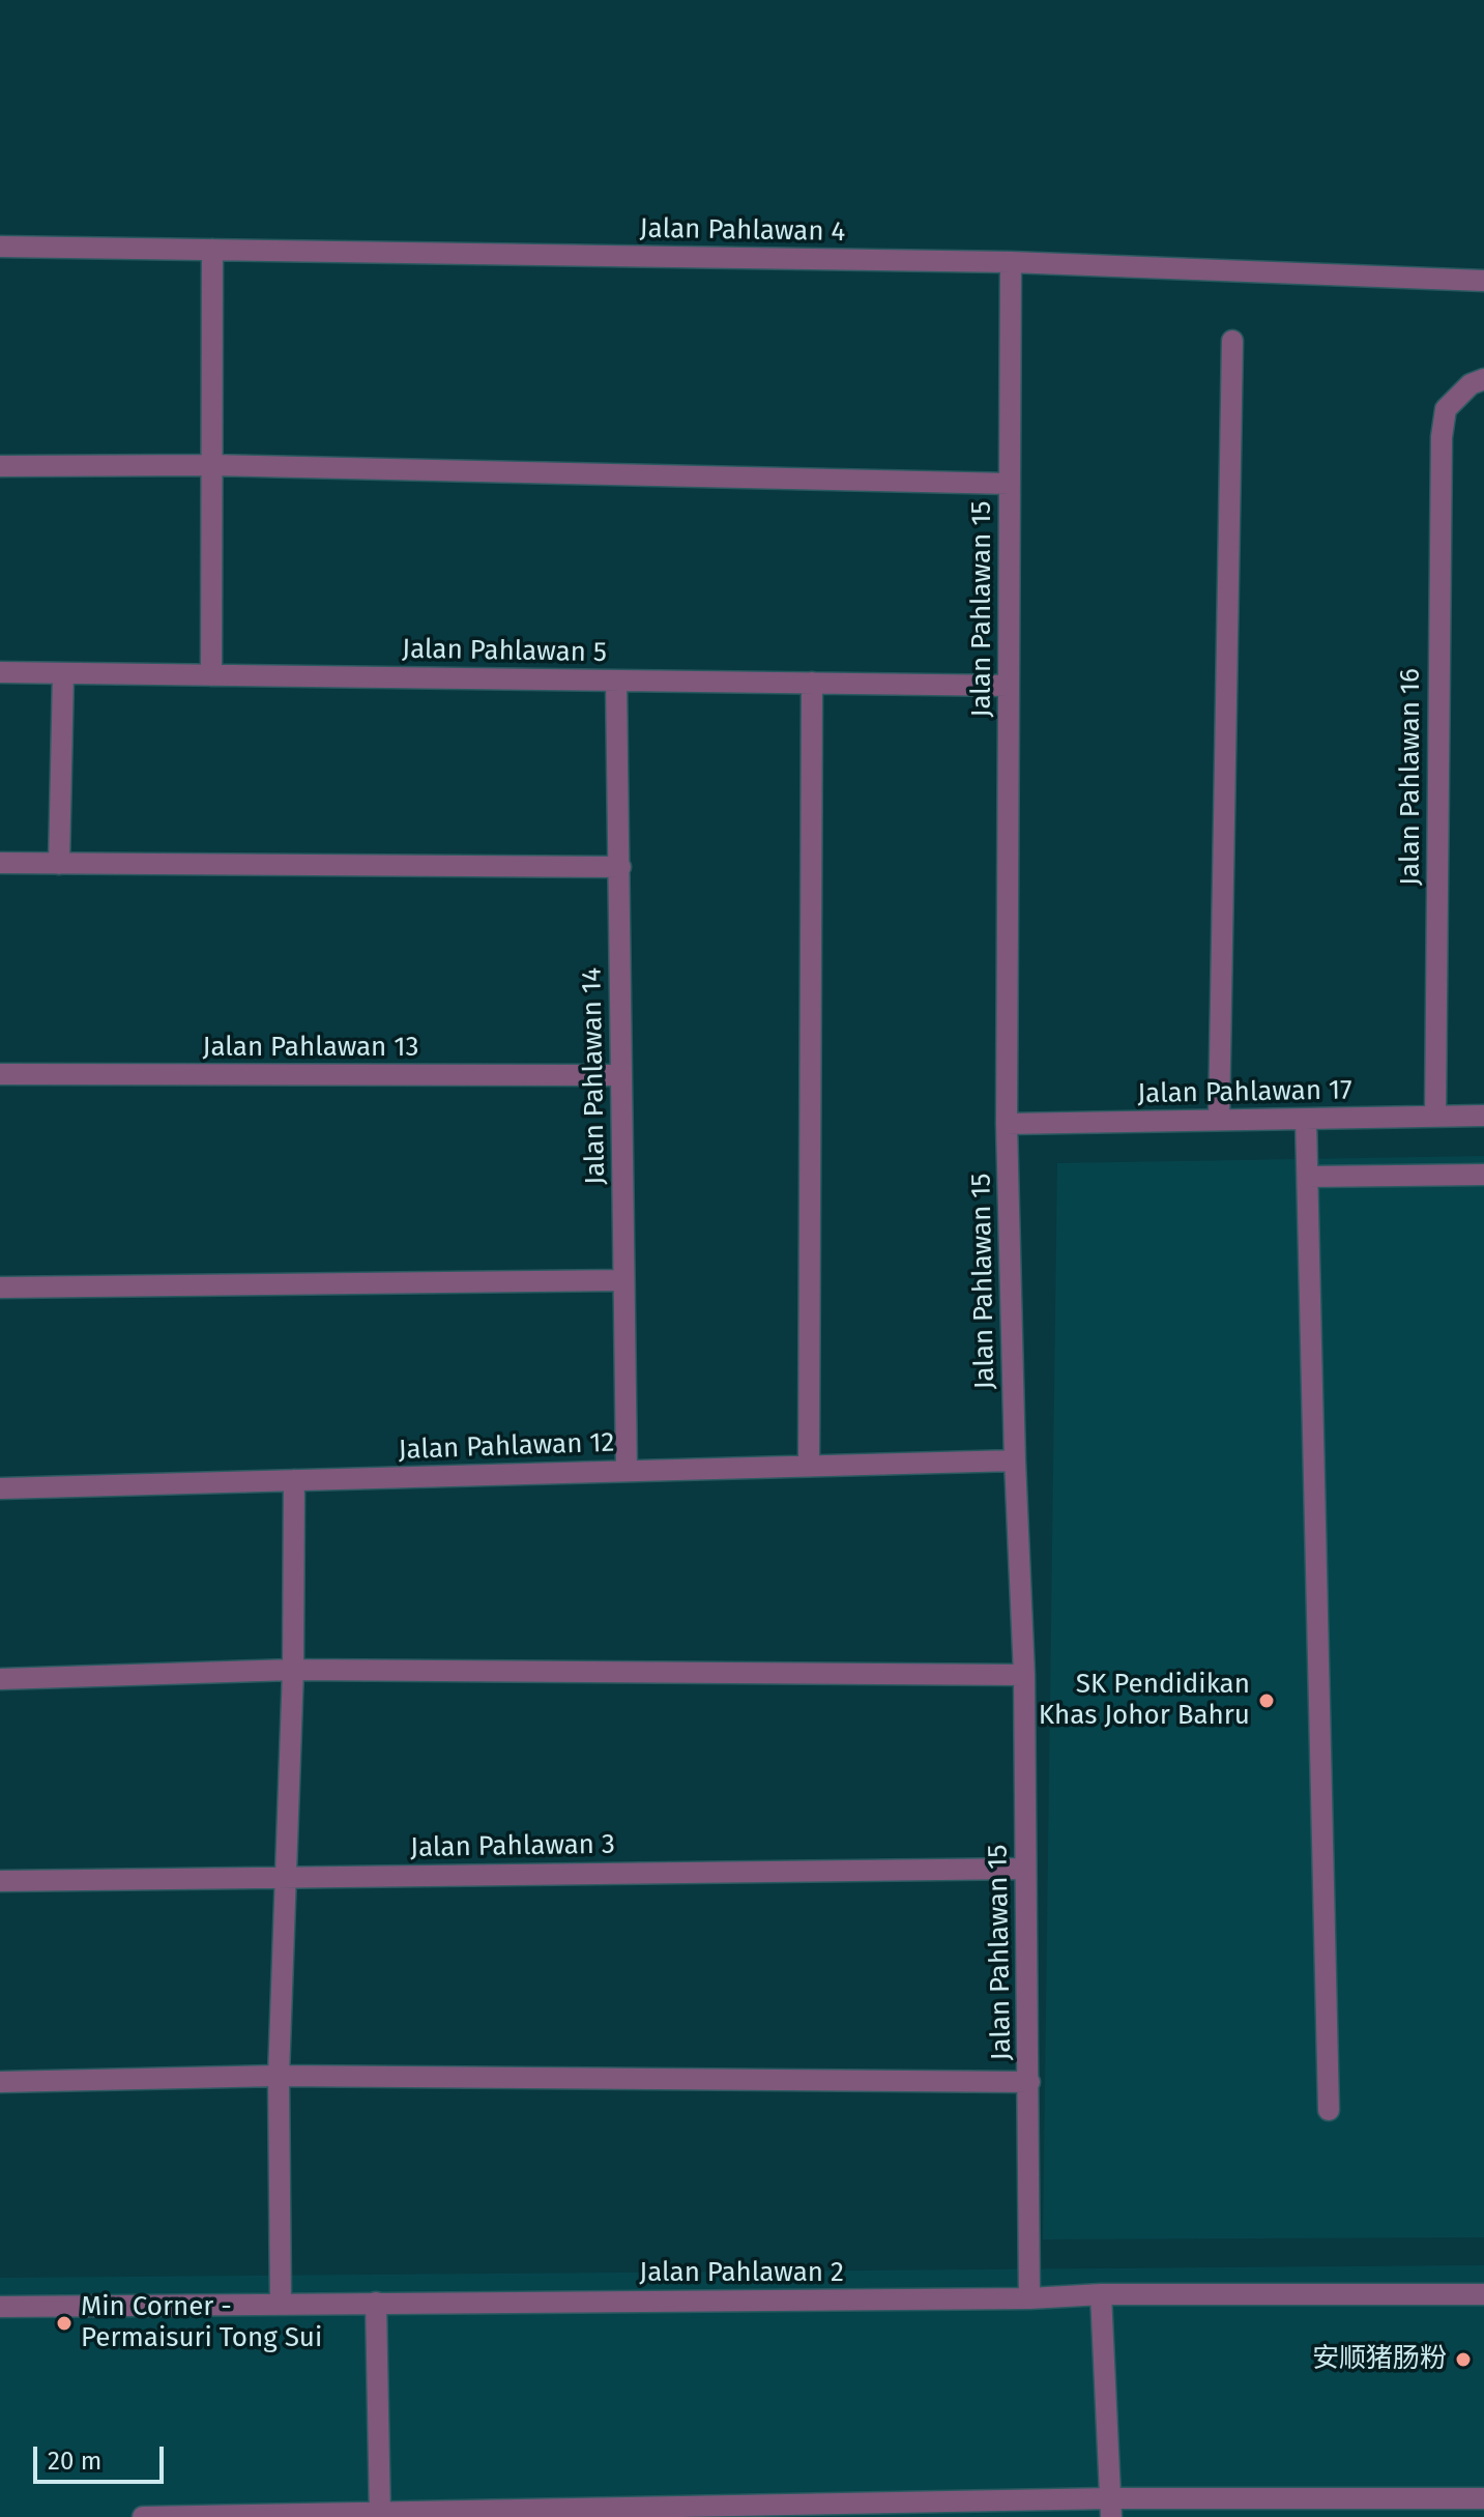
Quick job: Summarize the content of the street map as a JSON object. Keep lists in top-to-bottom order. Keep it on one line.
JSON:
{"streets":{"street":["Jalan Pahlawan 4","Jalan Pahlawan 15","Jalan Pahlawan 5","Jalan Pahlawan 16","Jalan Pahlawan 13","Jalan Pahlawan 14","Jalan Pahlawan 17","Jalan Pahlawan 12","Jalan Pahlawan 3","Jalan Pahlawan 2"]},"crossings":[["Jalan Pahlawan 4","Jalan Pahlawan 15"],["Jalan Pahlawan 15","Jalan Pahlawan 5"],["Jalan Pahlawan 15","Jalan Pahlawan 17"],["Jalan Pahlawan 15","Jalan Pahlawan 12"],["Jalan Pahlawan 15","Jalan Pahlawan 3"],["Jalan Pahlawan 15","Jalan Pahlawan 2"],["Jalan Pahlawan 5","Jalan Pahlawan 14"],["Jalan Pahlawan 16","Jalan Pahlawan 17"],["Jalan Pahlawan 13","Jalan Pahlawan 14"],["Jalan Pahlawan 14","Jalan Pahlawan 12"]],"places":["SK Pendidikan Khas Johor Bahru","Min Corner - Permaisuri Tong Sui","安顺猪肠粉"],"scale_bar":"20 m"}
